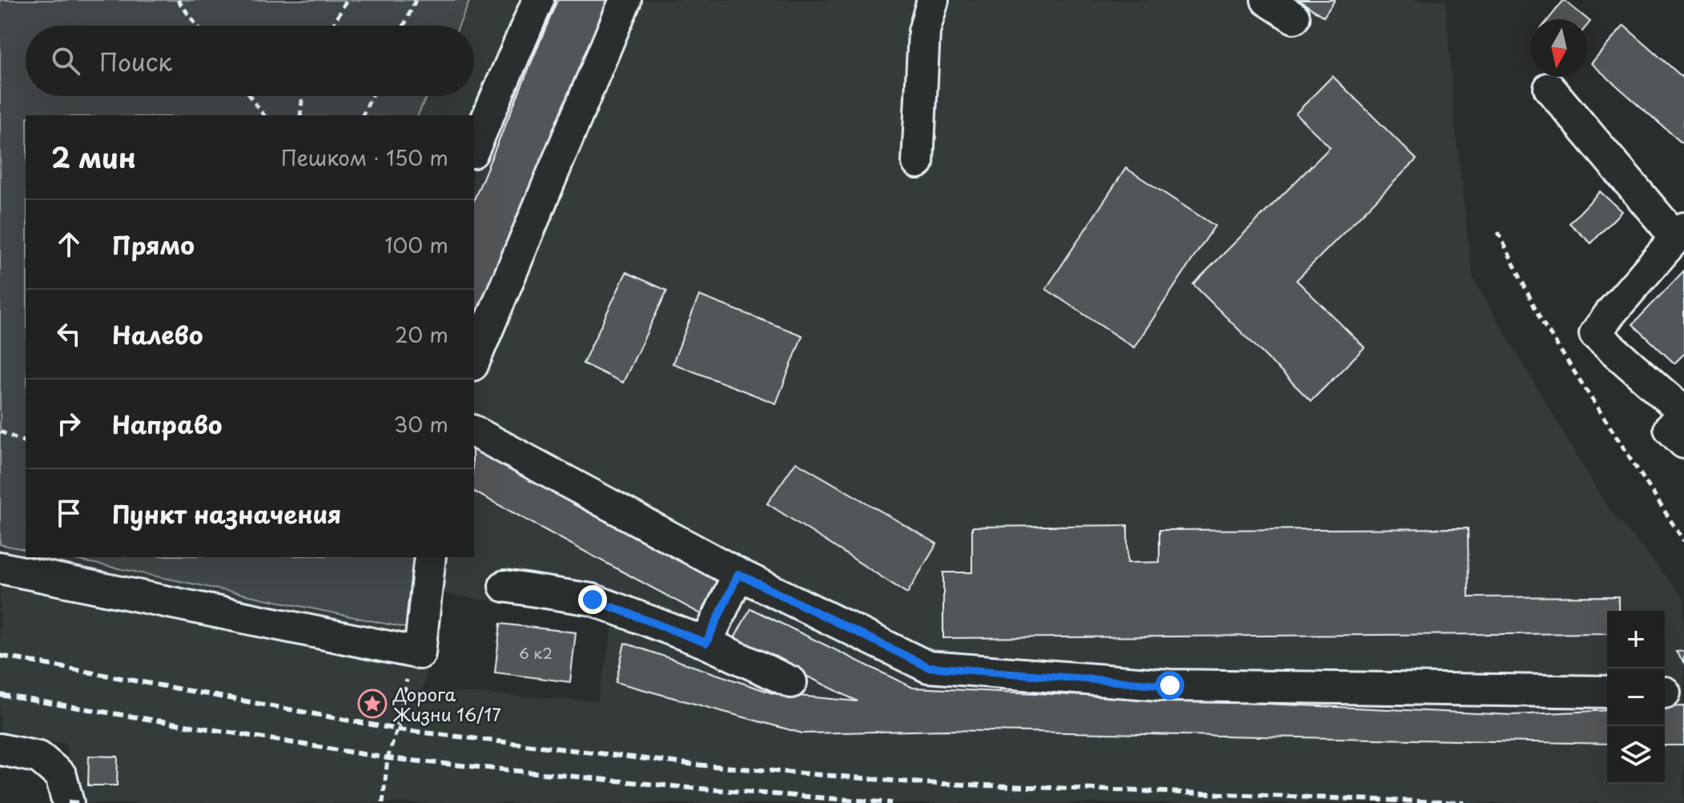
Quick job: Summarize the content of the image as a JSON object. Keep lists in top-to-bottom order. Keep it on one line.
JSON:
{"places":{"place":["Дорога Жизни 16/17"]},"house_numbers":["6 к2"],"north":"bottom","page":{"search":"Поиск","heading":["2 мин","Пешком · 150 m"],"list":[["Прямо","100 m"],["Налево","20 m"],["Направо","30 m"],"Пункт назначения"],"map_buttons":["+","−"]}}
